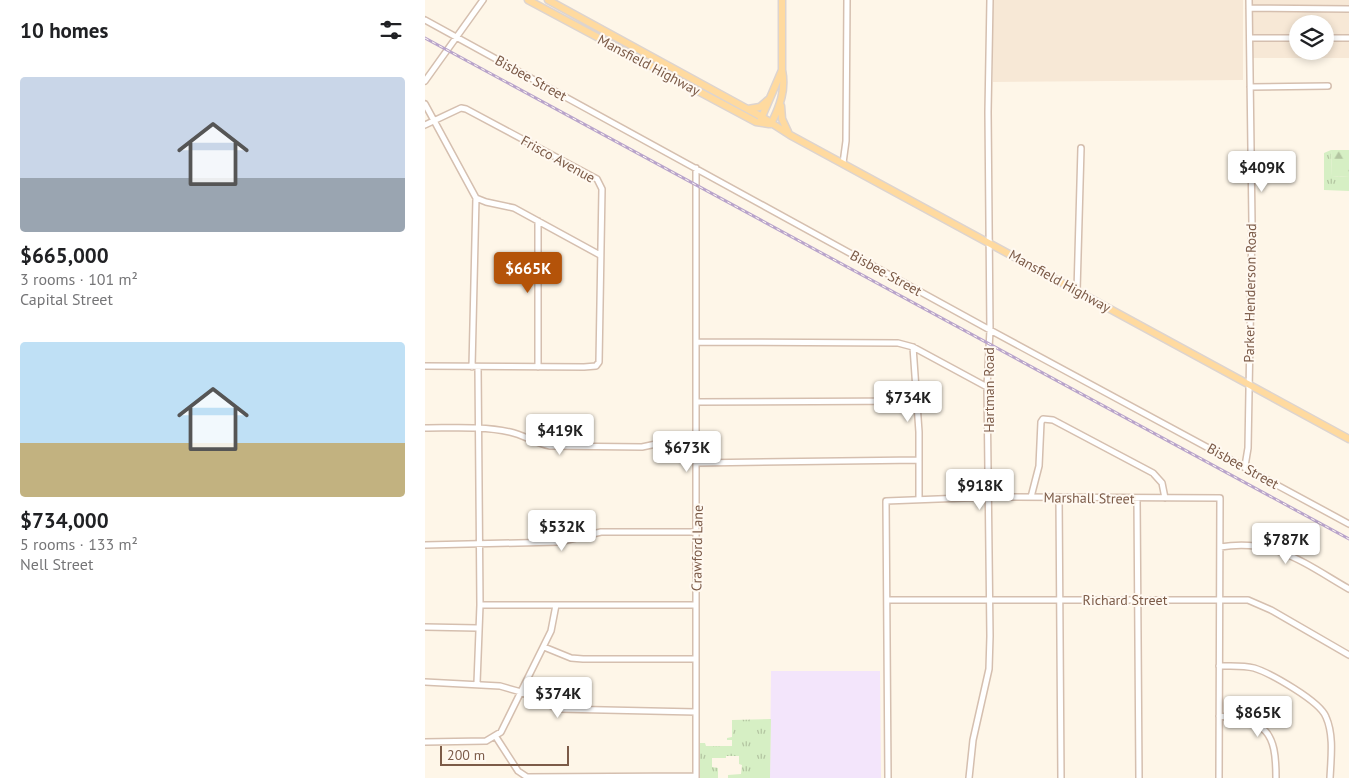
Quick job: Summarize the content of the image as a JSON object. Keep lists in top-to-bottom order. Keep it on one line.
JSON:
{"streets":{"main road":["Mansfield Highway"],"street":["Bisbee Street","Frisco Avenue","Parker Henderson Road","Hartman Road","Marshall Street","Crawford Lane","Richard Street"]},"crossings":[["Mansfield Highway","Parker Henderson Road"],["Mansfield Highway","Hartman Road"],["Bisbee Street","Parker Henderson Road"],["Bisbee Street","Hartman Road"],["Bisbee Street","Crawford Lane"],["Hartman Road","Marshall Street"],["Hartman Road","Richard Street"],["Marshall Street","Richard Street"]],"scale_bar":"200 m","page":{"heading":"10 homes","list":[{"name":"$665,000","note":"3 rooms · 101 m² · Capital Street"},{"name":"$734,000","note":"5 rooms · 133 m² · Nell Street"}],"price":["$409K","$665K","$734K","$419K","$673K","$918K","$532K","$787K","$374K","$865K"],"scale":"200 m"}}
